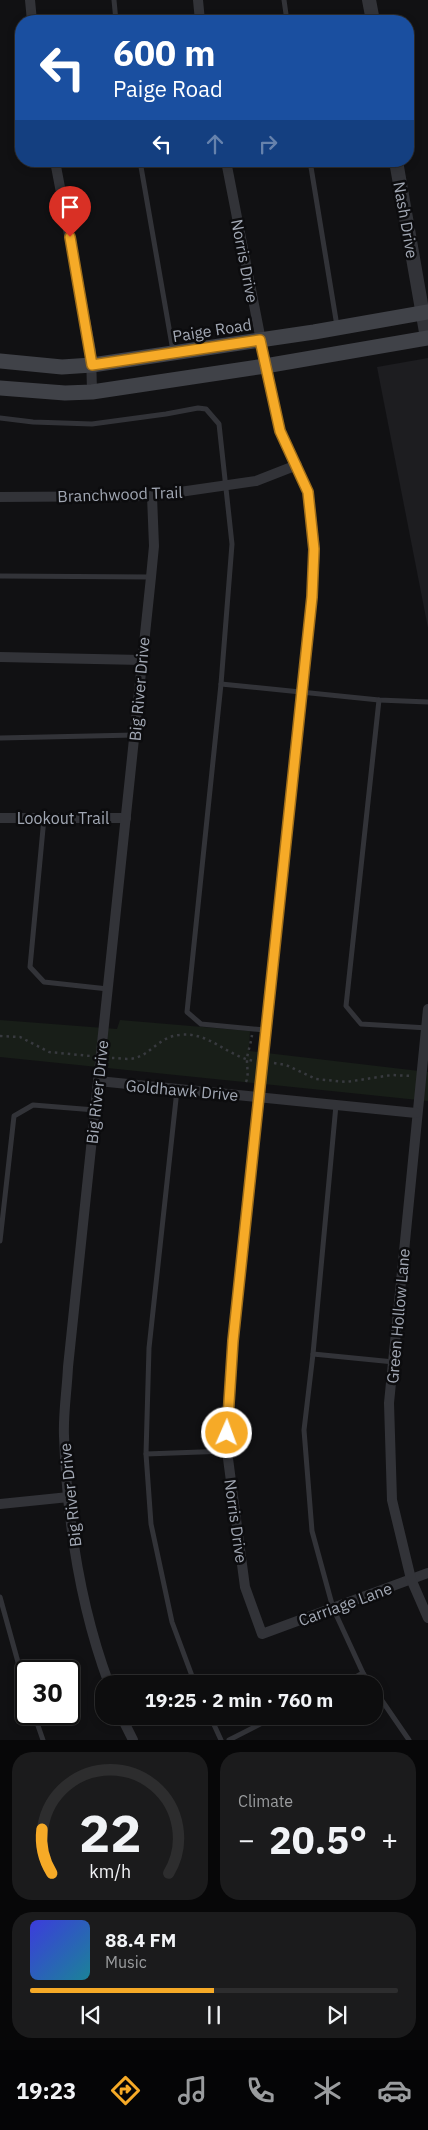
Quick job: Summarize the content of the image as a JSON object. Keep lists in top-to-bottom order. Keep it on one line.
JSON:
{"streets":{"main road":["Paige Road"],"street":["Nash Drive","Norris Drive","Branchwood Trail","Big River Drive","Lookout Trail","Goldhawk Drive","Green Hollow Lane","Carriage Lane"]},"crossings":[["Nash Drive","Paige Road"],["Norris Drive","Paige Road"],["Norris Drive","Branchwood Trail"],["Norris Drive","Goldhawk Drive"],["Norris Drive","Carriage Lane"],["Branchwood Trail","Big River Drive"],["Big River Drive","Lookout Trail"],["Big River Drive","Goldhawk Drive"],["Goldhawk Drive","Green Hollow Lane"],["Green Hollow Lane","Carriage Lane"]],"page":{"turn":["600 m","Paige Road"],"limit":"30","trip":"19:25 · 2 min · 760 m","tile":"Climate","heat":["−","20.5°","+"],"song":["88.4 FM","Music"],"tabs":"19:23","gauge":["22","km/h"]}}
